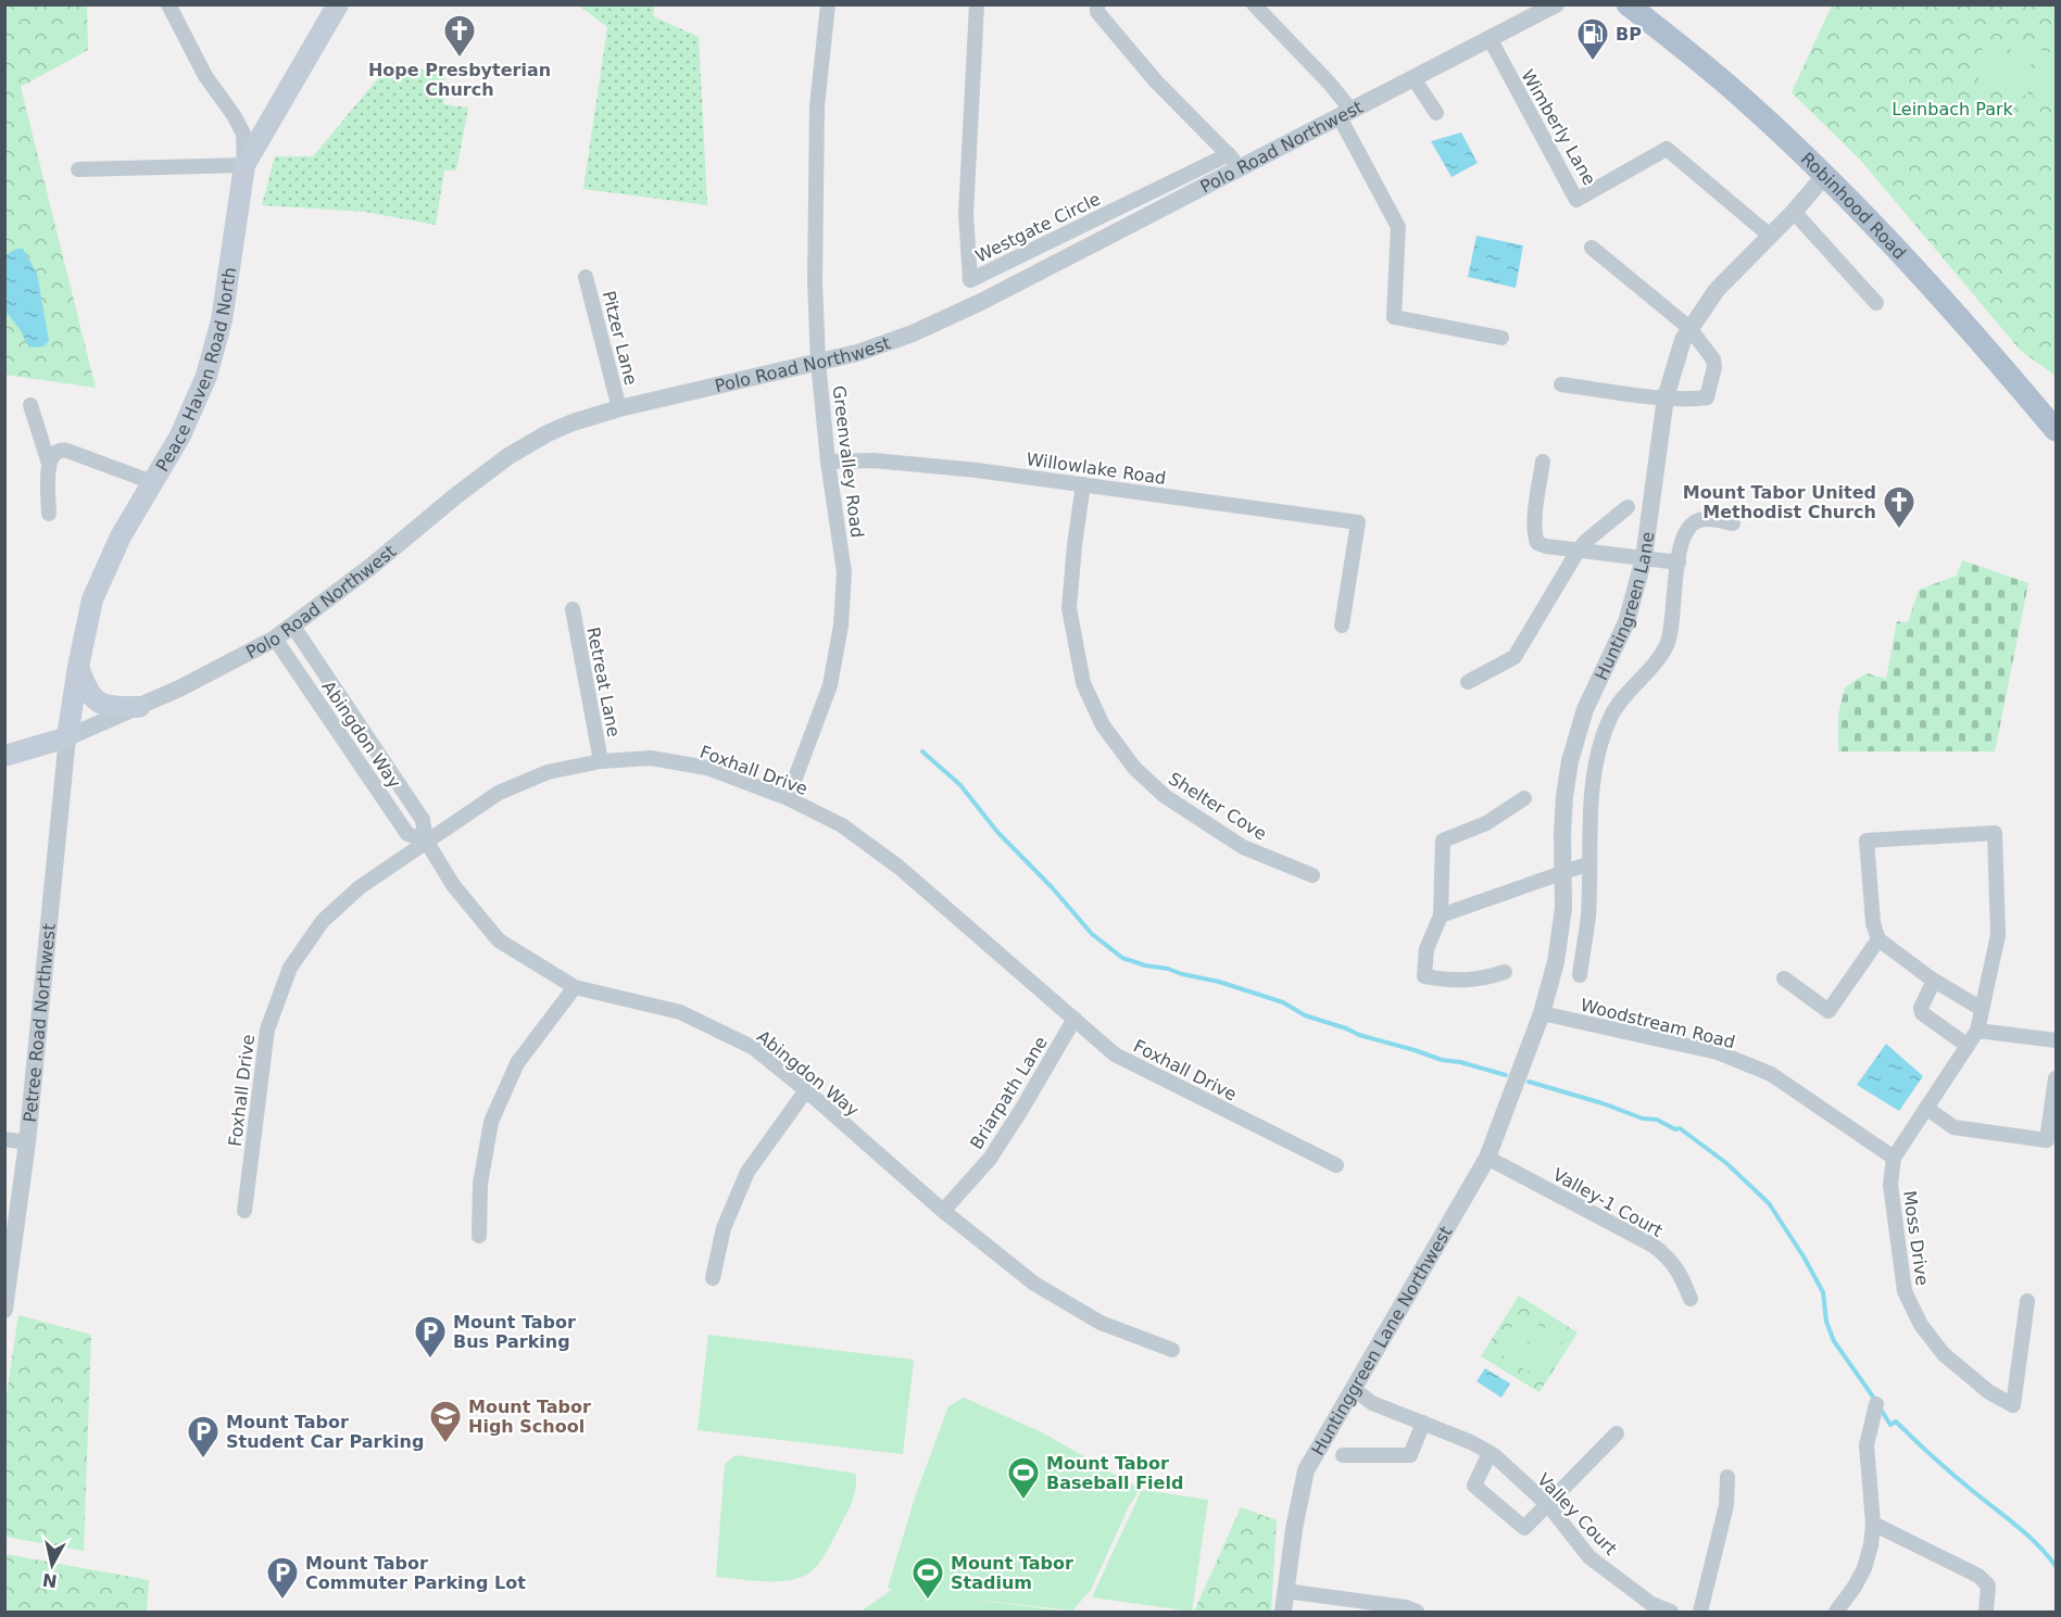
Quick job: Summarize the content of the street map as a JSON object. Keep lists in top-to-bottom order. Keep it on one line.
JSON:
{"streets":{"main road":["Robinhood Road","Peace Haven Road North"],"street":["Wimberly Lane","Polo Road Northwest","Westgate Circle","Pitzer Lane","Greenvalley Road","Willowlake Road","Huntingreen Lane","Retreat Lane","Abingdon Way","Foxhall Drive","Shelter Cove","Woodstream Road","Petree Road Northwest","Briarpath Lane","Valley-1 Court","Moss Drive","Huntinggreen Lane Northwest","Valley Court"]},"crossings":[["Wimberly Lane","Polo Road Northwest"],["Wimberly Lane","Huntingreen Lane"],["Polo Road Northwest","Pitzer Lane"],["Polo Road Northwest","Peace Haven Road North"],["Polo Road Northwest","Greenvalley Road"],["Polo Road Northwest","Abingdon Way"],["Polo Road Northwest","Petree Road Northwest"],["Robinhood Road","Huntingreen Lane"],["Peace Haven Road North","Petree Road Northwest"],["Greenvalley Road","Willowlake Road"],["Greenvalley Road","Foxhall Drive"],["Willowlake Road","Shelter Cove"],["Huntingreen Lane","Woodstream Road"],["Huntingreen Lane","Huntinggreen Lane Northwest"],["Retreat Lane","Foxhall Drive"],["Abingdon Way","Foxhall Drive"],["Abingdon Way","Briarpath Lane"],["Foxhall Drive","Briarpath Lane"],["Woodstream Road","Moss Drive"],["Valley-1 Court","Huntinggreen Lane Northwest"],["Huntinggreen Lane Northwest","Valley Court"]],"parks":["Leinbach Park"],"places":{"church":["Hope Presbyterian Church","Mount Tabor United Methodist Church"],"fuel station":["BP"],"parking":["Mount Tabor Bus Parking","Mount Tabor Student Car Parking","Mount Tabor Commuter Parking Lot"],"school or university":["Mount Tabor High School"],"sports":["Mount Tabor Baseball Field","Mount Tabor Stadium"]},"north":"bottom"}
